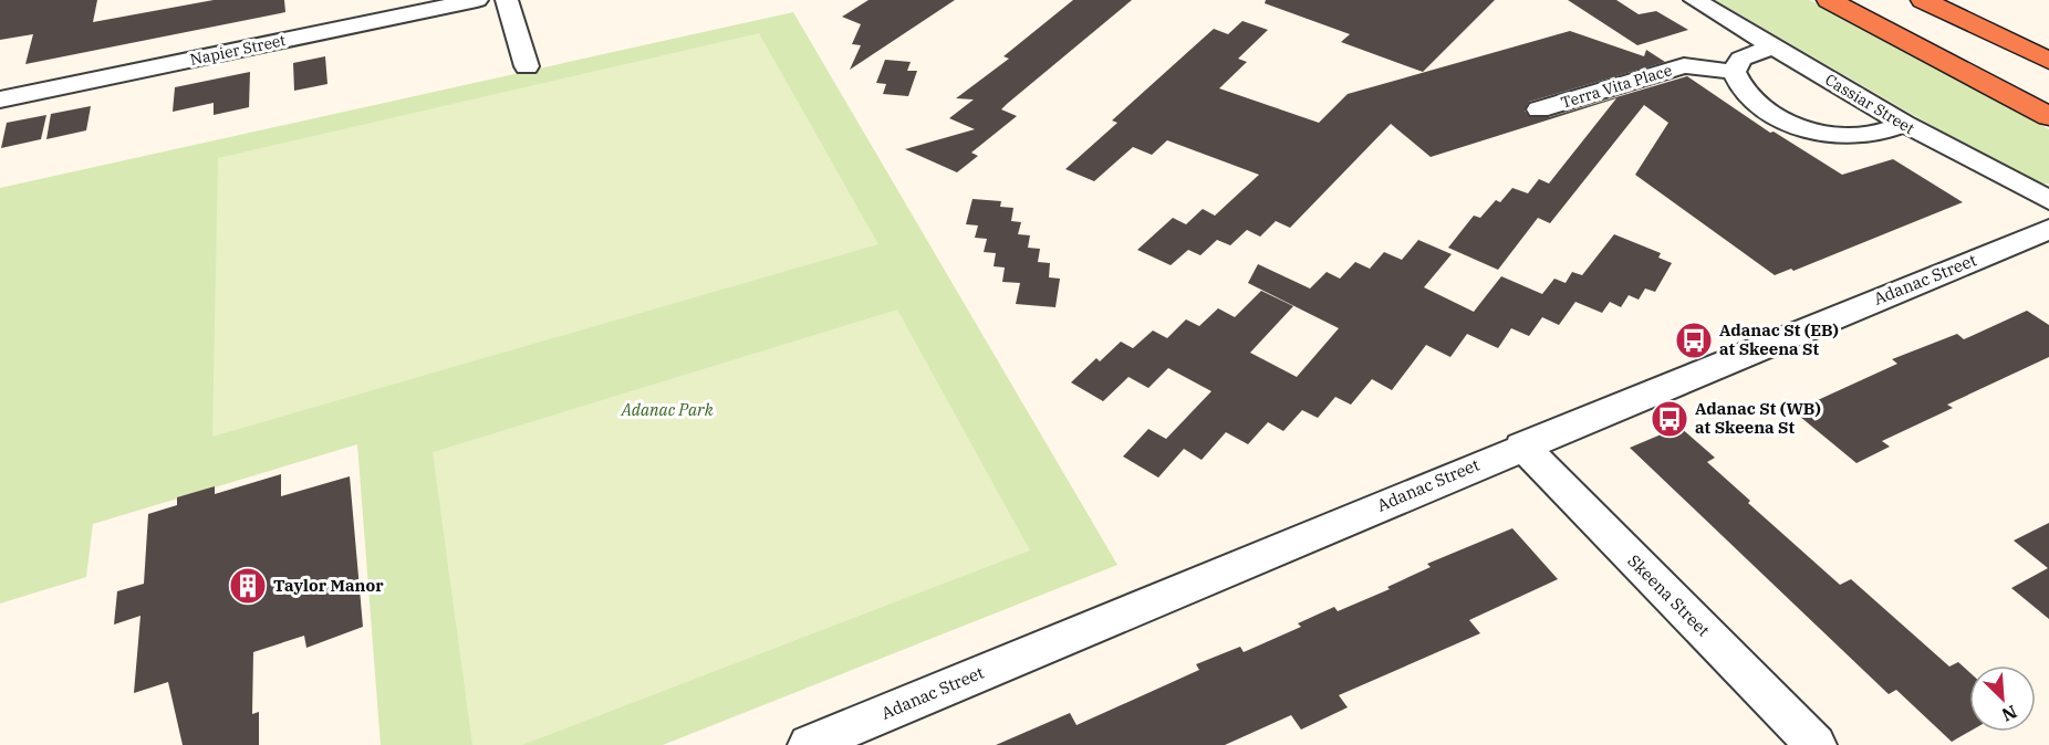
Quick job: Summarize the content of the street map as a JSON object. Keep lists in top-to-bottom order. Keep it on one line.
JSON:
{"streets":{"street":["Napier Street","Terra Vita Place","Cassiar Street","Adanac Street","Skeena Street"]},"crossings":[["Adanac Street","Skeena Street"]],"parks":["Adanac Park"],"places":{"bus stop":["Adanac St (EB) at Skeena St","Adanac St (WB) at Skeena St"],"building":["Taylor Manor"]},"north":"bottom right"}
